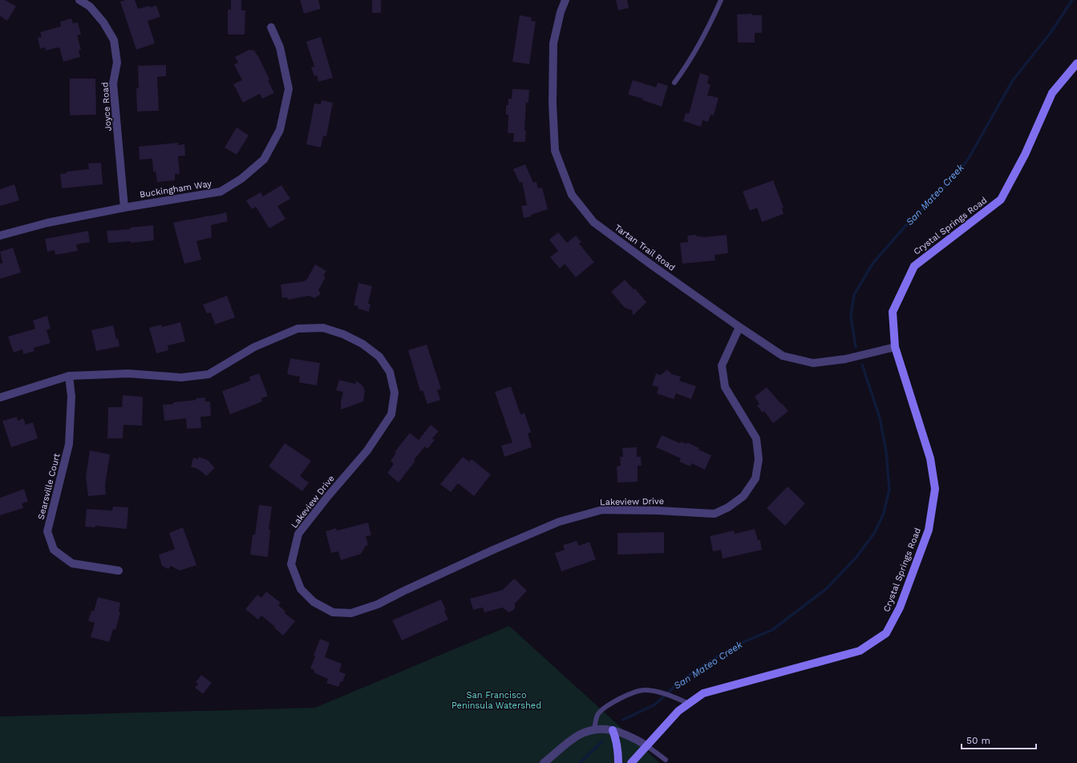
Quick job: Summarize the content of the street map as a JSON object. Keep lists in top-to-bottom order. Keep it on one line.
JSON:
{"streets":{"main road":["Crystal Springs Road"],"street":["Joyce Road","Buckingham Way","Tartan Trail Road","Searsville Court","Lakeview Drive"]},"crossings":[["Joyce Road","Buckingham Way"],["Crystal Springs Road","Tartan Trail Road"],["Tartan Trail Road","Lakeview Drive"],["Searsville Court","Lakeview Drive"]],"water":["San Mateo Creek"],"parks":["San Francisco Peninsula Watershed"],"scale_bar":"50 m"}
